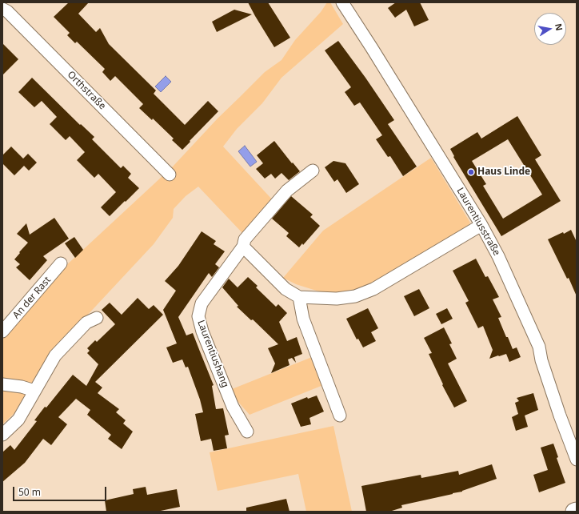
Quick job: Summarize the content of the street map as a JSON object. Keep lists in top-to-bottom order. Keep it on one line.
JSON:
{"streets":{"street":["Orthstraße","Laurentiusstraße","An der Rast","Laurentiushang"]},"places":["Haus Linde"],"scale_bar":"50 m","north":"right"}
